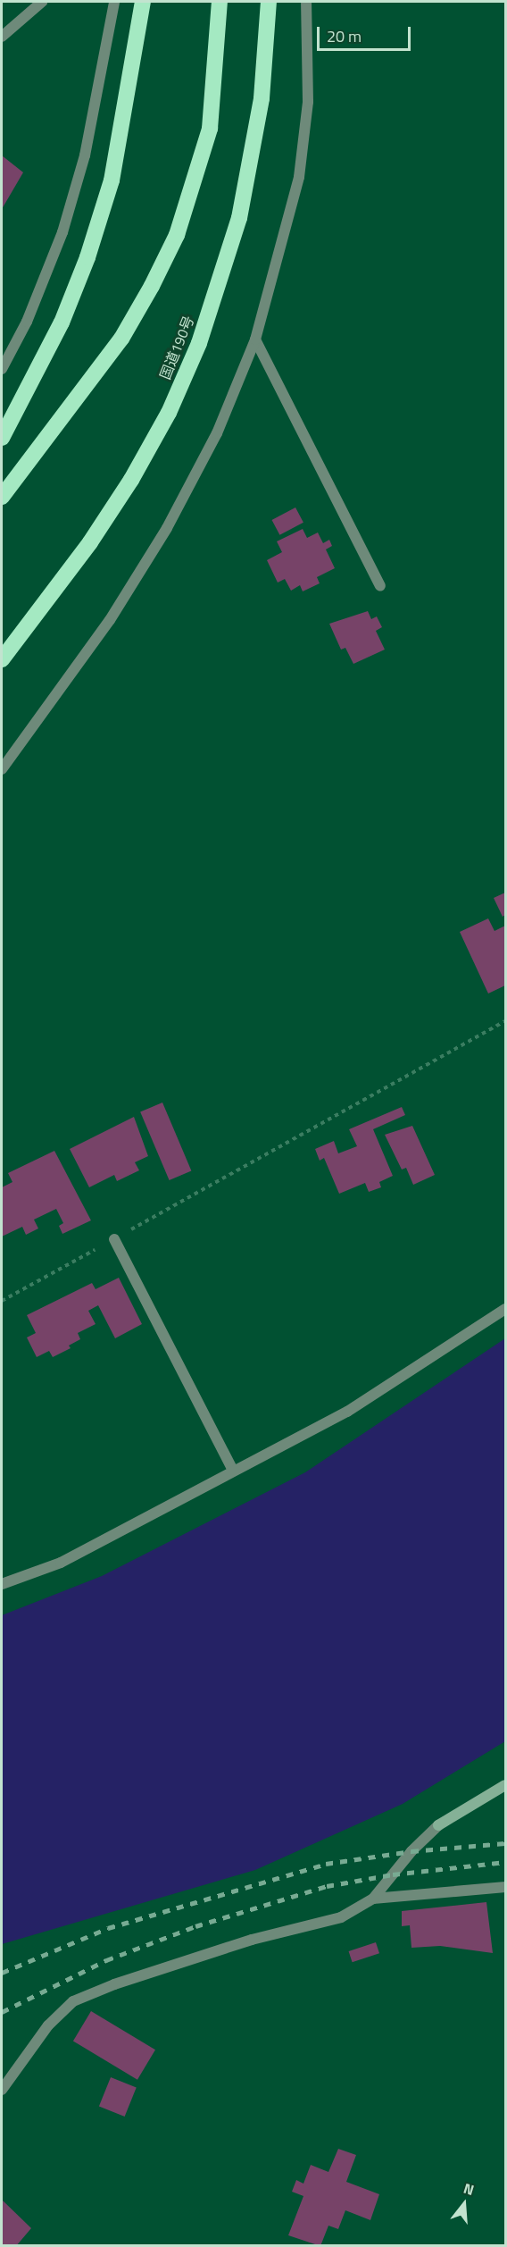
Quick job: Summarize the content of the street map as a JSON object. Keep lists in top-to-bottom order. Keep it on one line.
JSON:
{"streets":{"highway":["国道190号"]},"scale_bar":"20 m","north":"top"}
